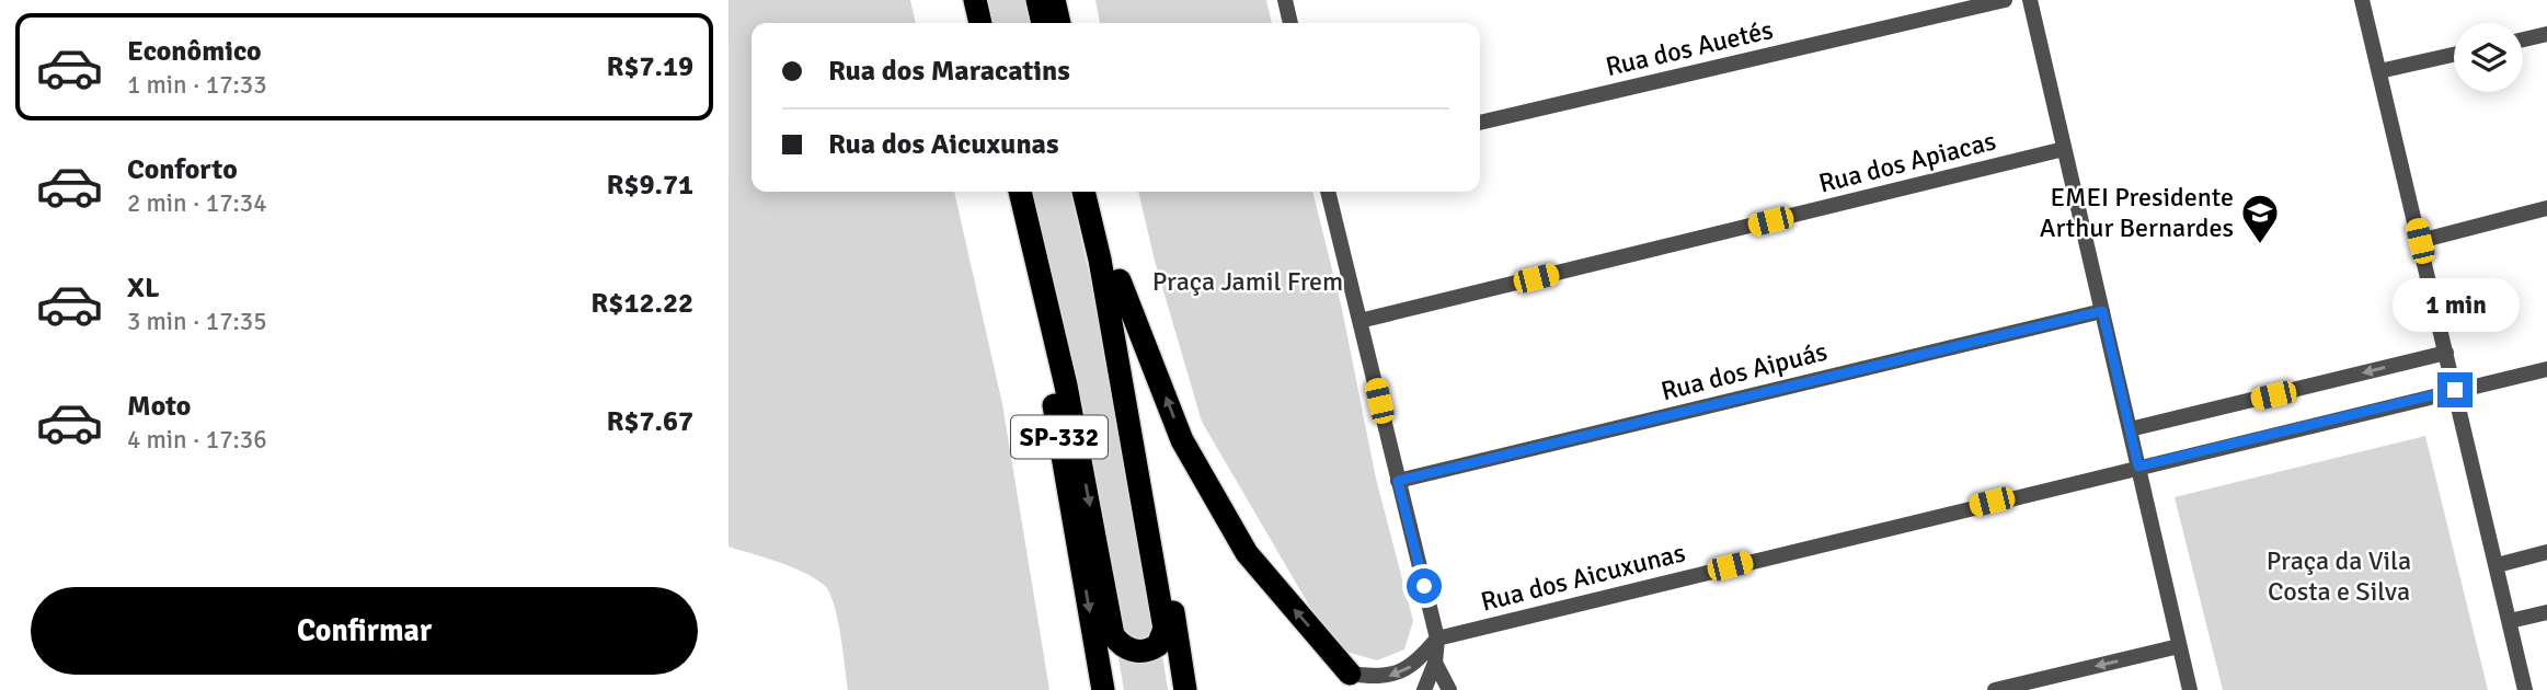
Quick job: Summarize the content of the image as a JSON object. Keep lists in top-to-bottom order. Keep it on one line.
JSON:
{"streets":{"highway":["SP-332"],"street":["Rua dos Auetés","Rua dos Apiacas","Rua dos Aipuás","Rua dos Aicuxunas"]},"parks":["Praça Jamil Frem","Praça da Vila Costa e Silva"],"places":{"school or university":["EMEI Presidente Arthur Bernardes"]},"page":{"list":[{"name":"Econômico","note":"1 min · 17:33","value":"R$7.19"},{"name":"Conforto","note":"2 min · 17:34","value":"R$9.71"},{"name":"XL","note":"3 min · 17:35","value":"R$12.22"},{"name":"Moto","note":"4 min · 17:36","value":"R$7.67"}],"banner":["Rua dos Maracatins","Rua dos Aicuxunas"],"bubble":"1 min","buttons":"Confirmar"}}
